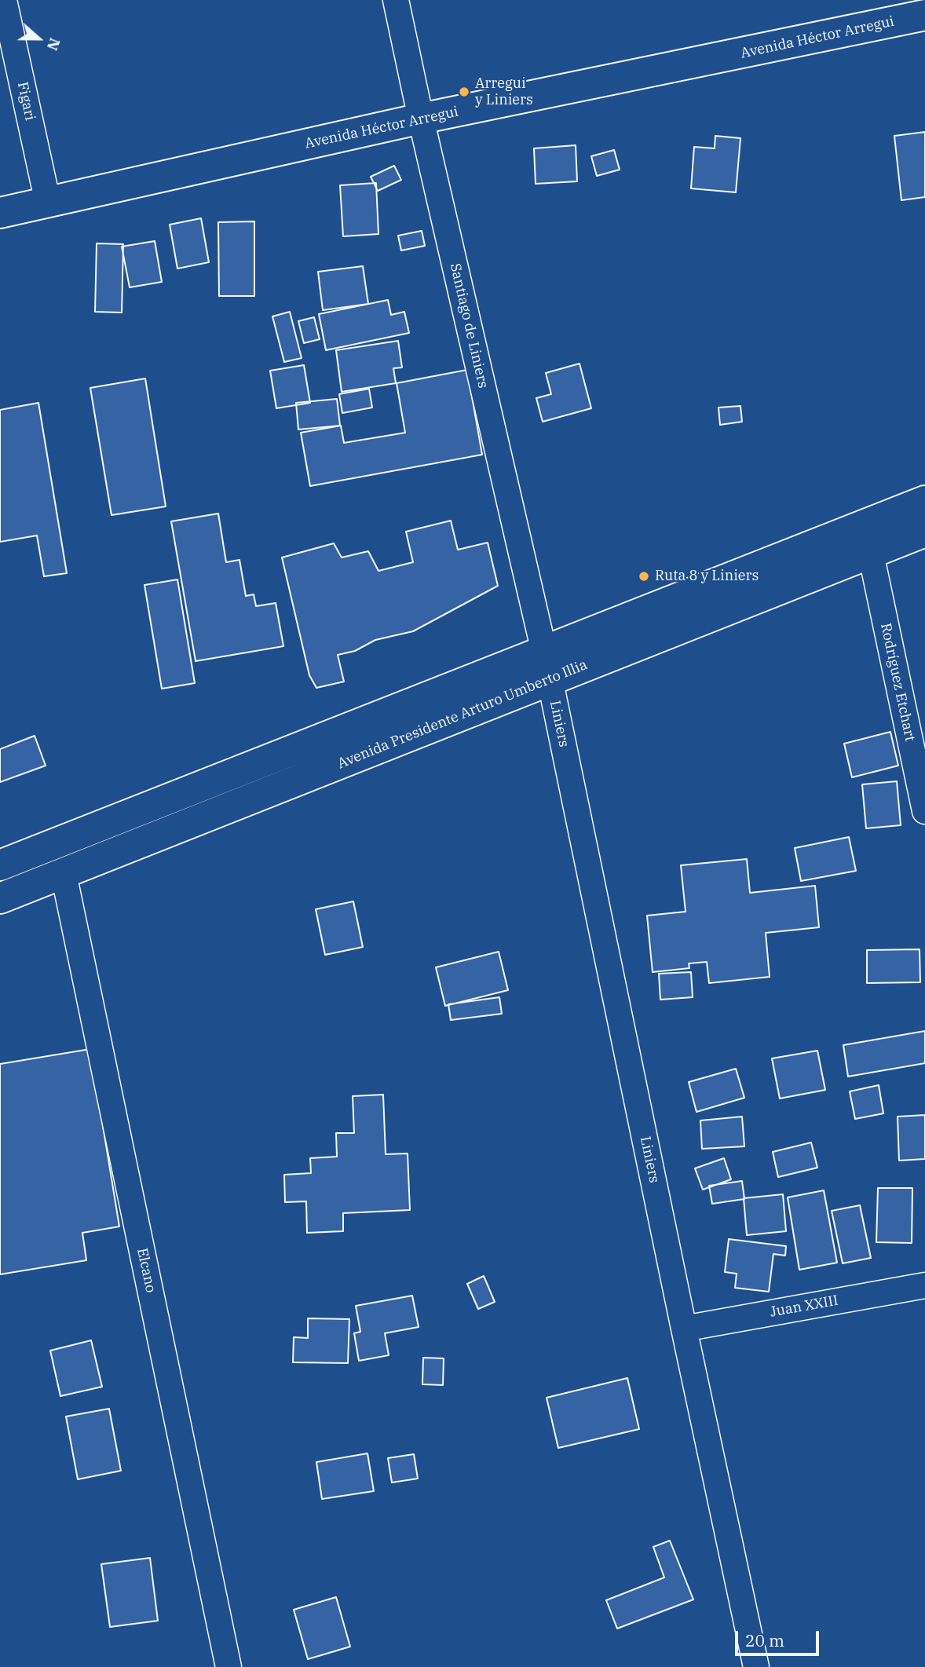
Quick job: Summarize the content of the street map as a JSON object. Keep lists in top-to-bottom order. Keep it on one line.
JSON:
{"streets":{"main road":["Avenida Héctor Arregui","Avenida Presidente Arturo Umberto Illia"],"street":["Figari","Santiago de Liniers","Rodríguez Etchart","Liniers","Elcano","Juan XXIII"]},"crossings":[["Avenida Héctor Arregui","Figari"],["Avenida Héctor Arregui","Santiago de Liniers"],["Santiago de Liniers","Avenida Presidente Arturo Umberto Illia"],["Santiago de Liniers","Liniers"],["Rodríguez Etchart","Avenida Presidente Arturo Umberto Illia"],["Avenida Presidente Arturo Umberto Illia","Liniers"],["Avenida Presidente Arturo Umberto Illia","Elcano"],["Liniers","Juan XXIII"]],"places":["Arregui y Liniers","Ruta 8 y Liniers"],"scale_bar":"20 m","north":"right"}
